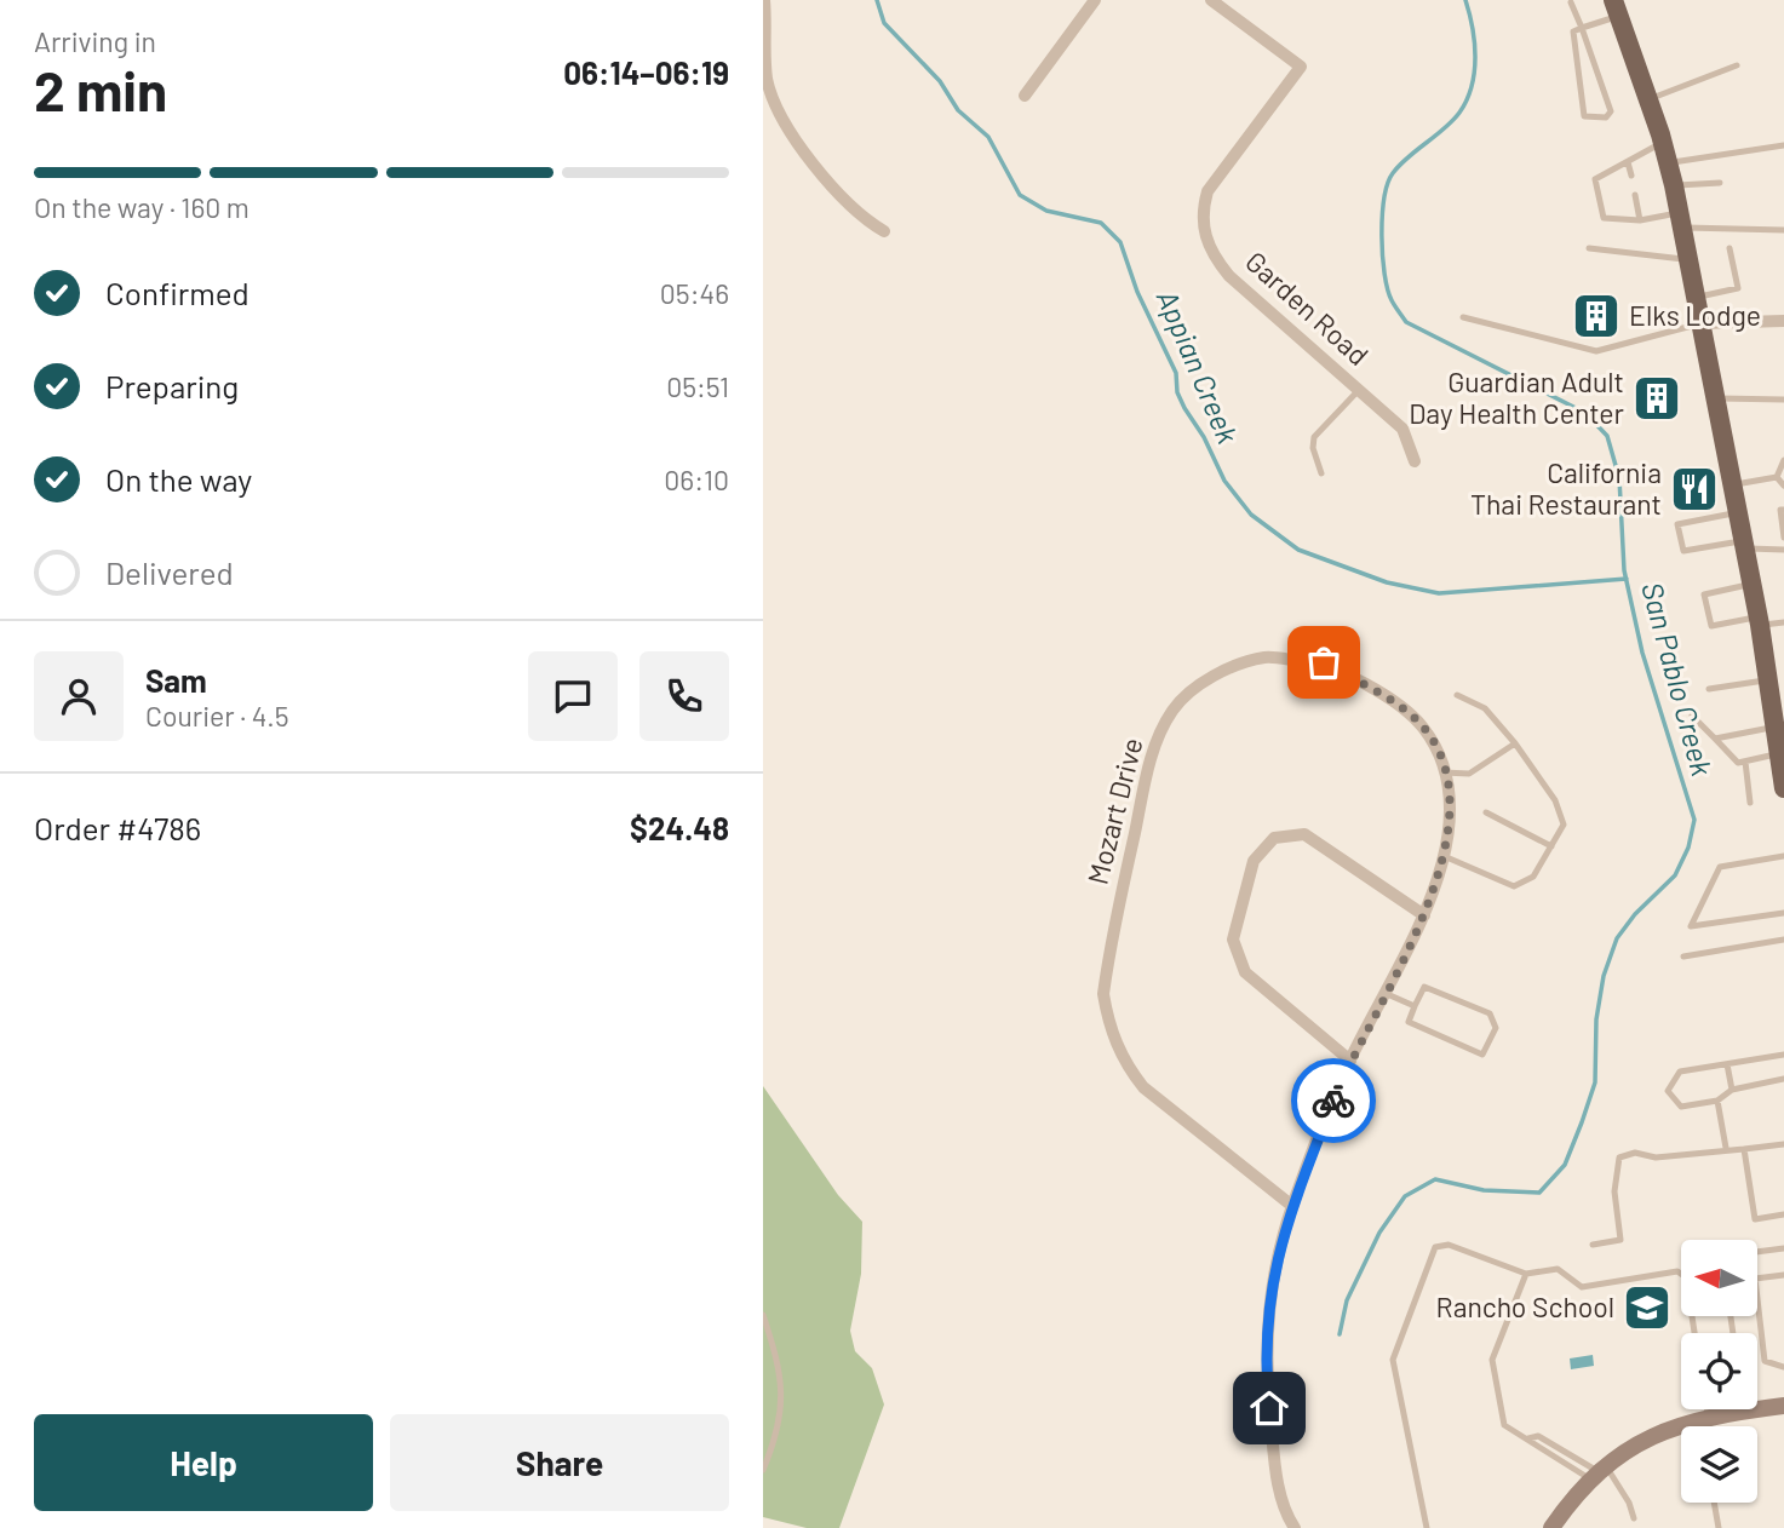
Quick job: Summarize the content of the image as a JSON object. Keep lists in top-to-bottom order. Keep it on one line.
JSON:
{"streets":{"street":["Garden Road","Mozart Drive"]},"water":["Appian Creek","San Pablo Creek"],"places":{"building":["Elks Lodge","Guardian Adult Day Health Center"],"restaurant":["California Thai Restaurant"],"school or university":["Rancho School"]},"north":"left","page":{"heading":["2 min","Arriving in","06:14–06:19"],"panel":["Sam","Courier · 4.5","Order #4786","$24.48"],"bar":"On the way · 160 m","list":[["Confirmed","05:46"],["Preparing","05:51"],["On the way","06:10"],"Delivered"],"buttons":["Help","Share"]}}
